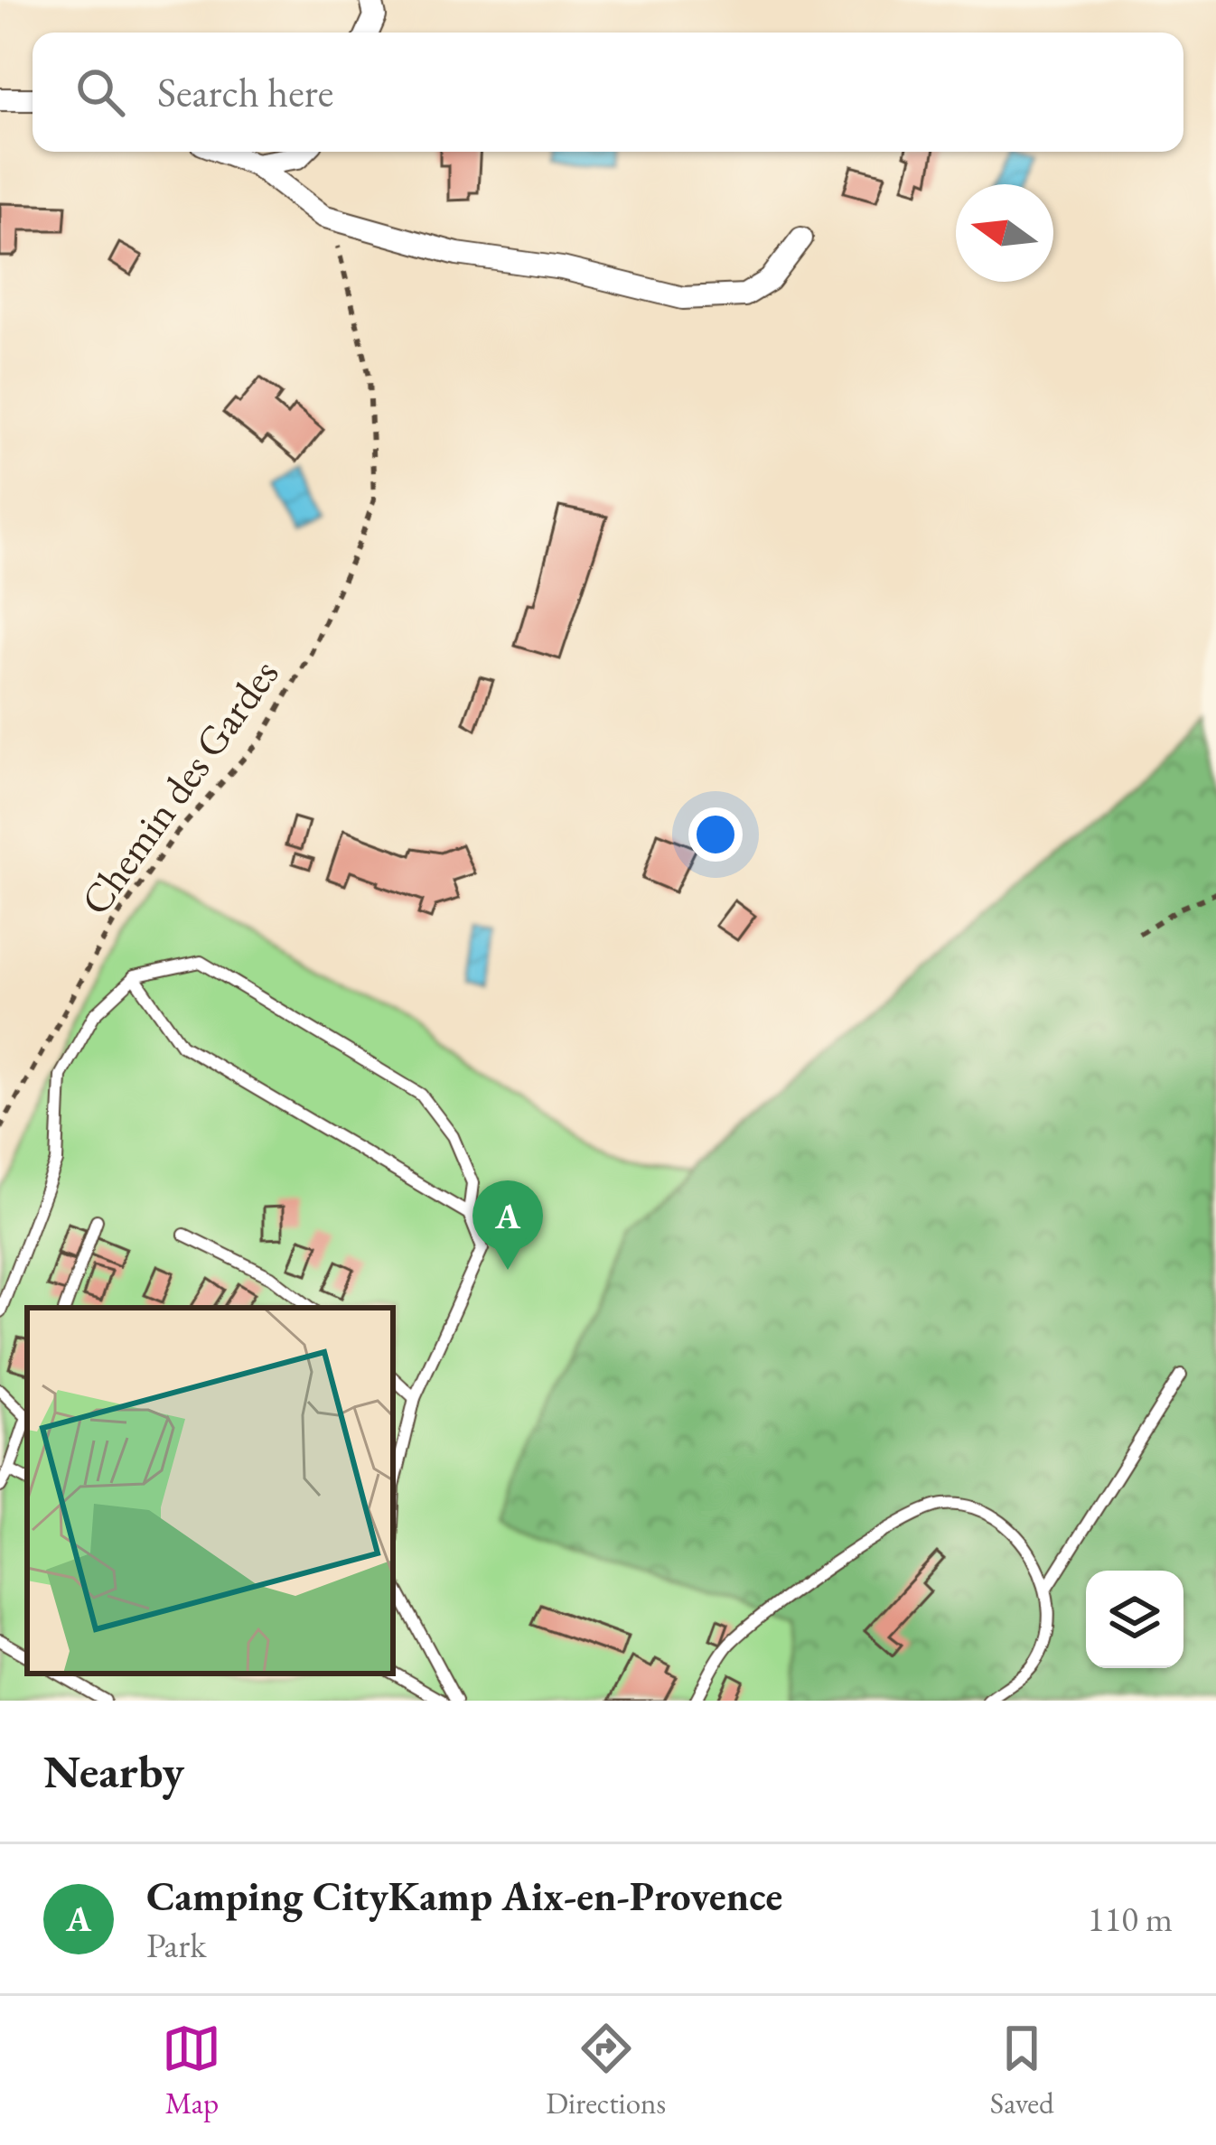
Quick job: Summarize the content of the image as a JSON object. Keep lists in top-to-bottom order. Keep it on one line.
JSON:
{"streets":{"path":["Chemin des Gardes"]},"north":"left","page":{"search":"Search here","pins":"A","heading":"Nearby","list":[{"mark":"A","name":"Camping CityKamp Aix-en-Provence","note":"Park","value":"110 m"}],"nav":["Map","Directions","Saved"]}}
